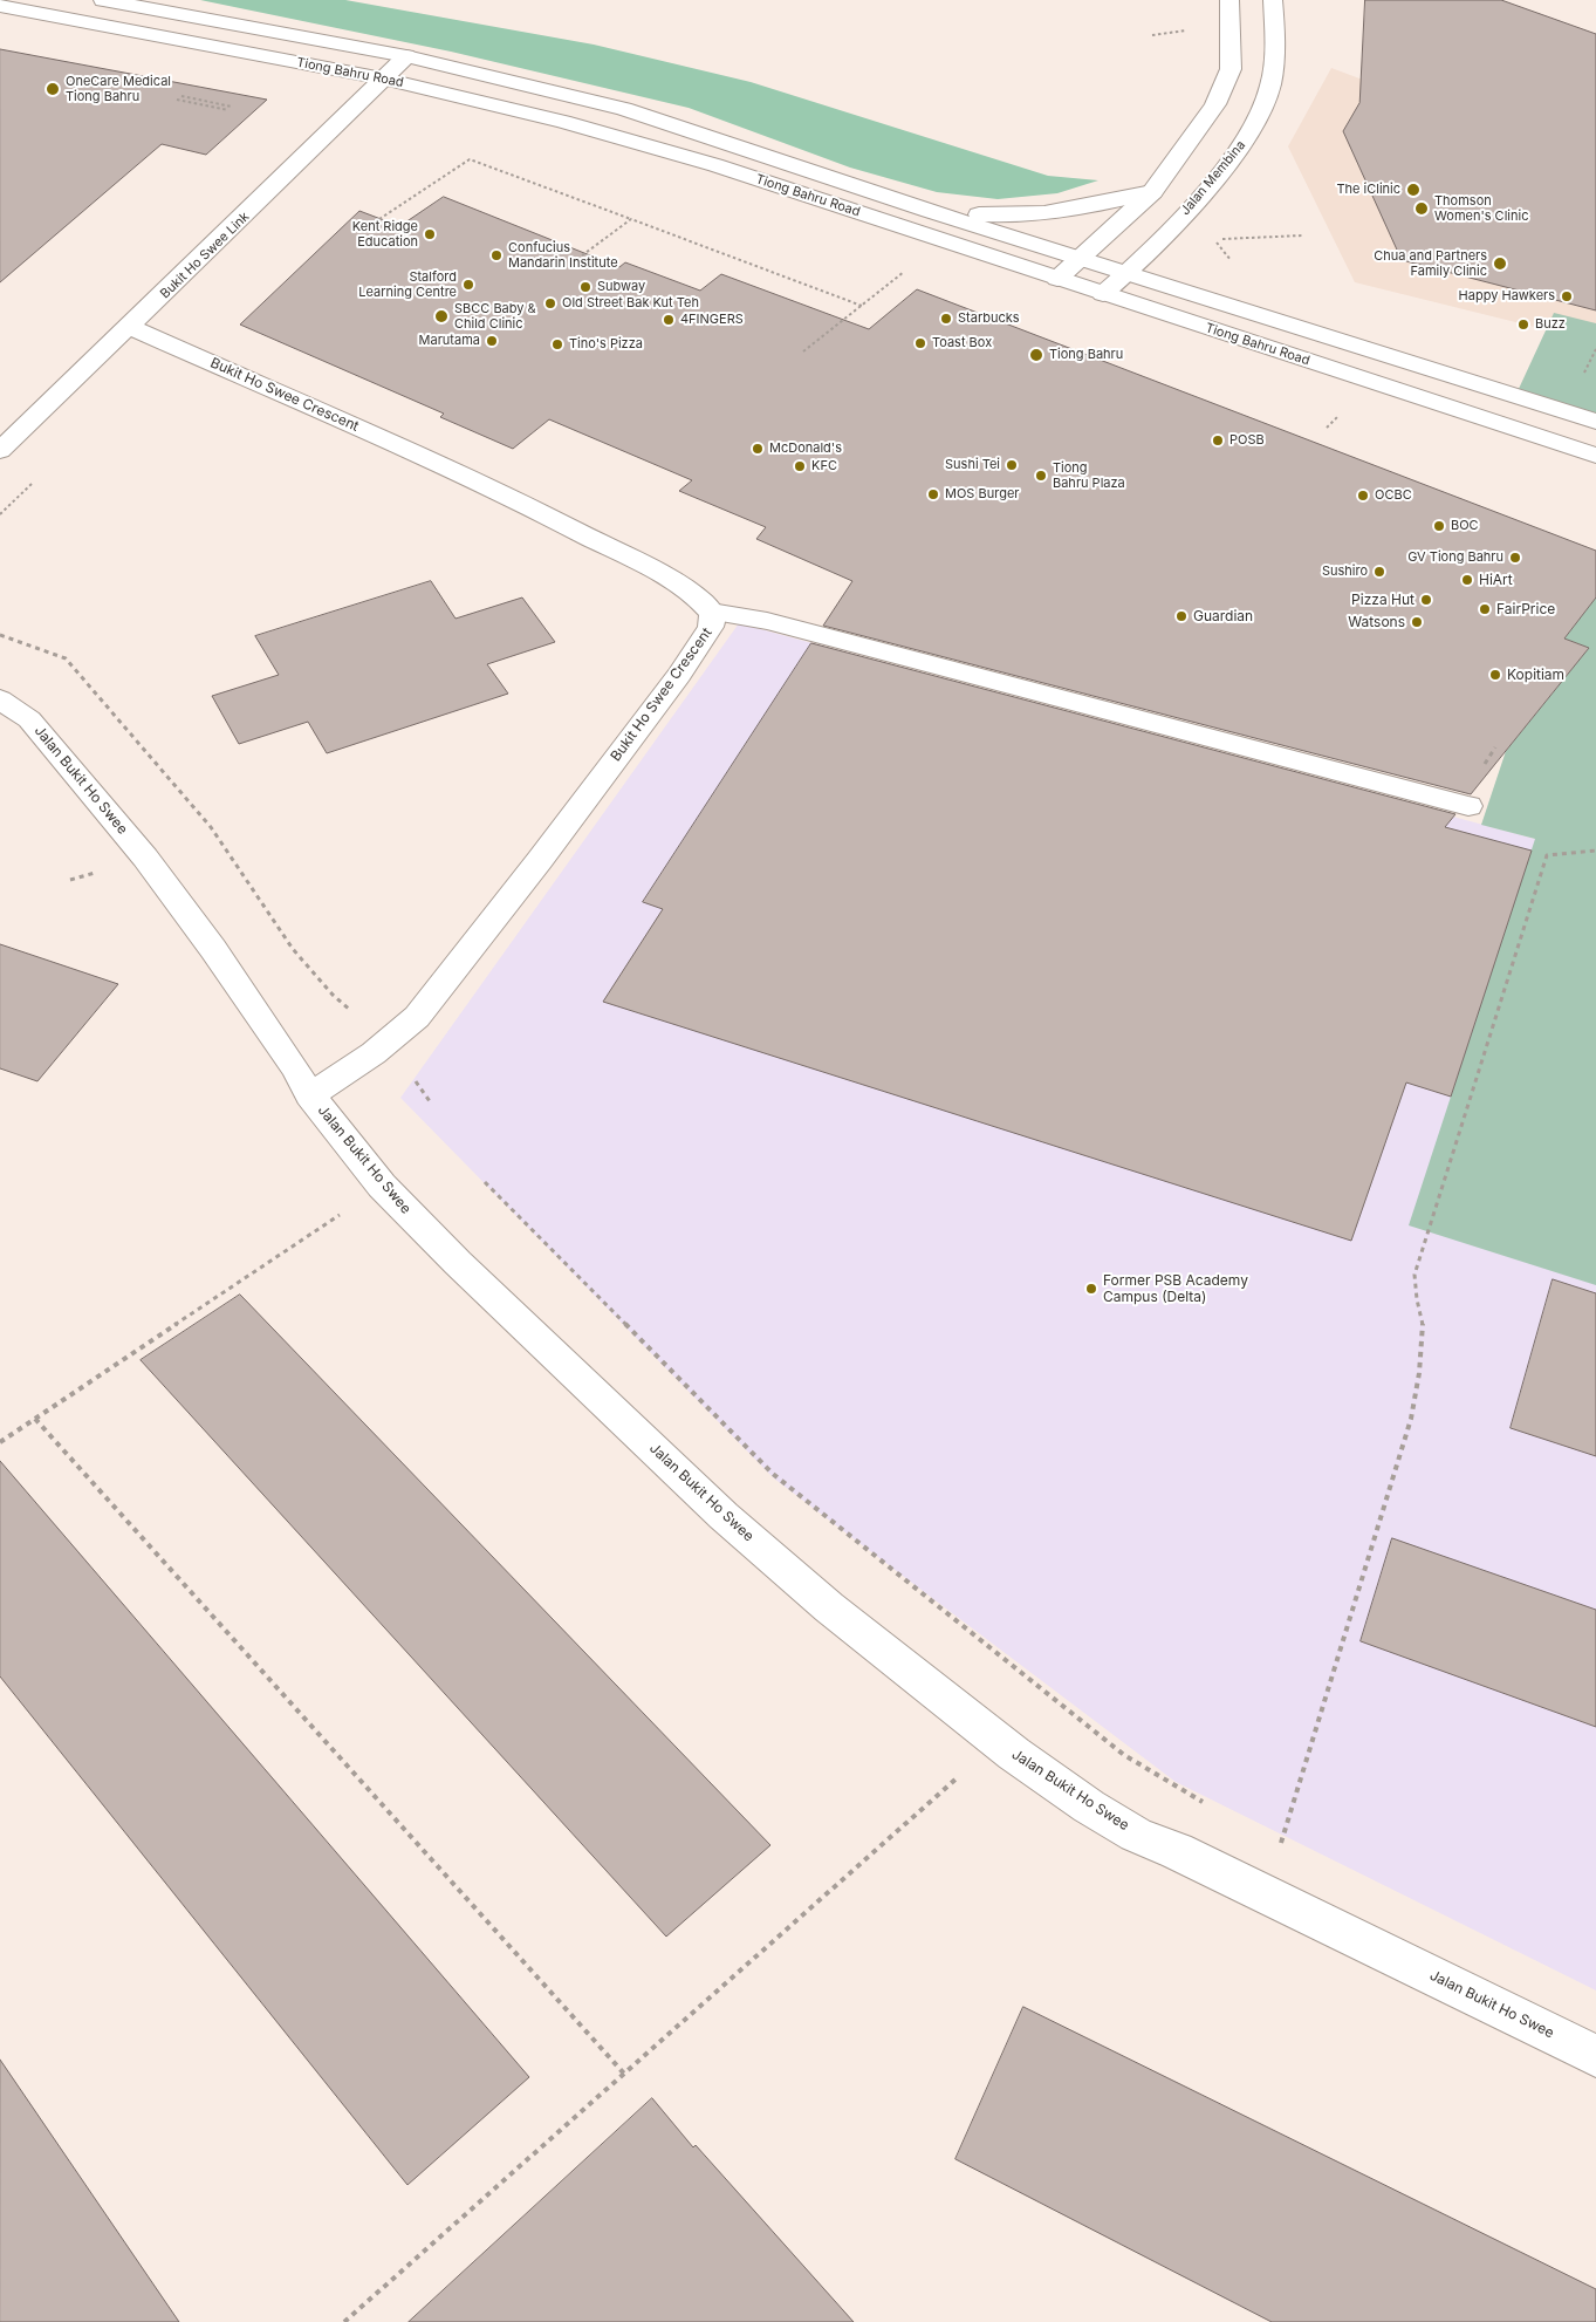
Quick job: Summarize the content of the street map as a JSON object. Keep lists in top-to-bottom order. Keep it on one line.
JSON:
{"streets":{"street":["Tiong Bahru Road","Jalan Membina","Bukit Ho Swee Link","Bukit Ho Swee Crescent","Jalan Bukit Ho Swee"]},"crossings":[["Tiong Bahru Road","Jalan Membina"],["Tiong Bahru Road","Bukit Ho Swee Link"],["Bukit Ho Swee Link","Bukit Ho Swee Crescent"],["Bukit Ho Swee Crescent","Jalan Bukit Ho Swee"]],"places":["OneCare Medical Tiong Bahru","The iClinic","Thomson Women's Clinic","Kent Ridge Education","Confucius Mandarin Institute","Chua and Partners Family Clinic","Stalford Learning Centre","Subway","Happy Hawkers","Old Street Bak Kut Teh","SBCC Baby & Child Clinic","Starbucks","4FINGERS","Buzz","Marutama","Toast Box","Tino's Pizza","Tiong Bahru","POSB","McDonald's","Sushi Tei","KFC","Tiong Bahru Plaza","MOS Burger","OCBC","BOC","GV Tiong Bahru","Sushiro","HiArt","Pizza Hut","FairPrice","Guardian","Watsons","Kopitiam","Former PSB Academy Campus (Delta)"]}
